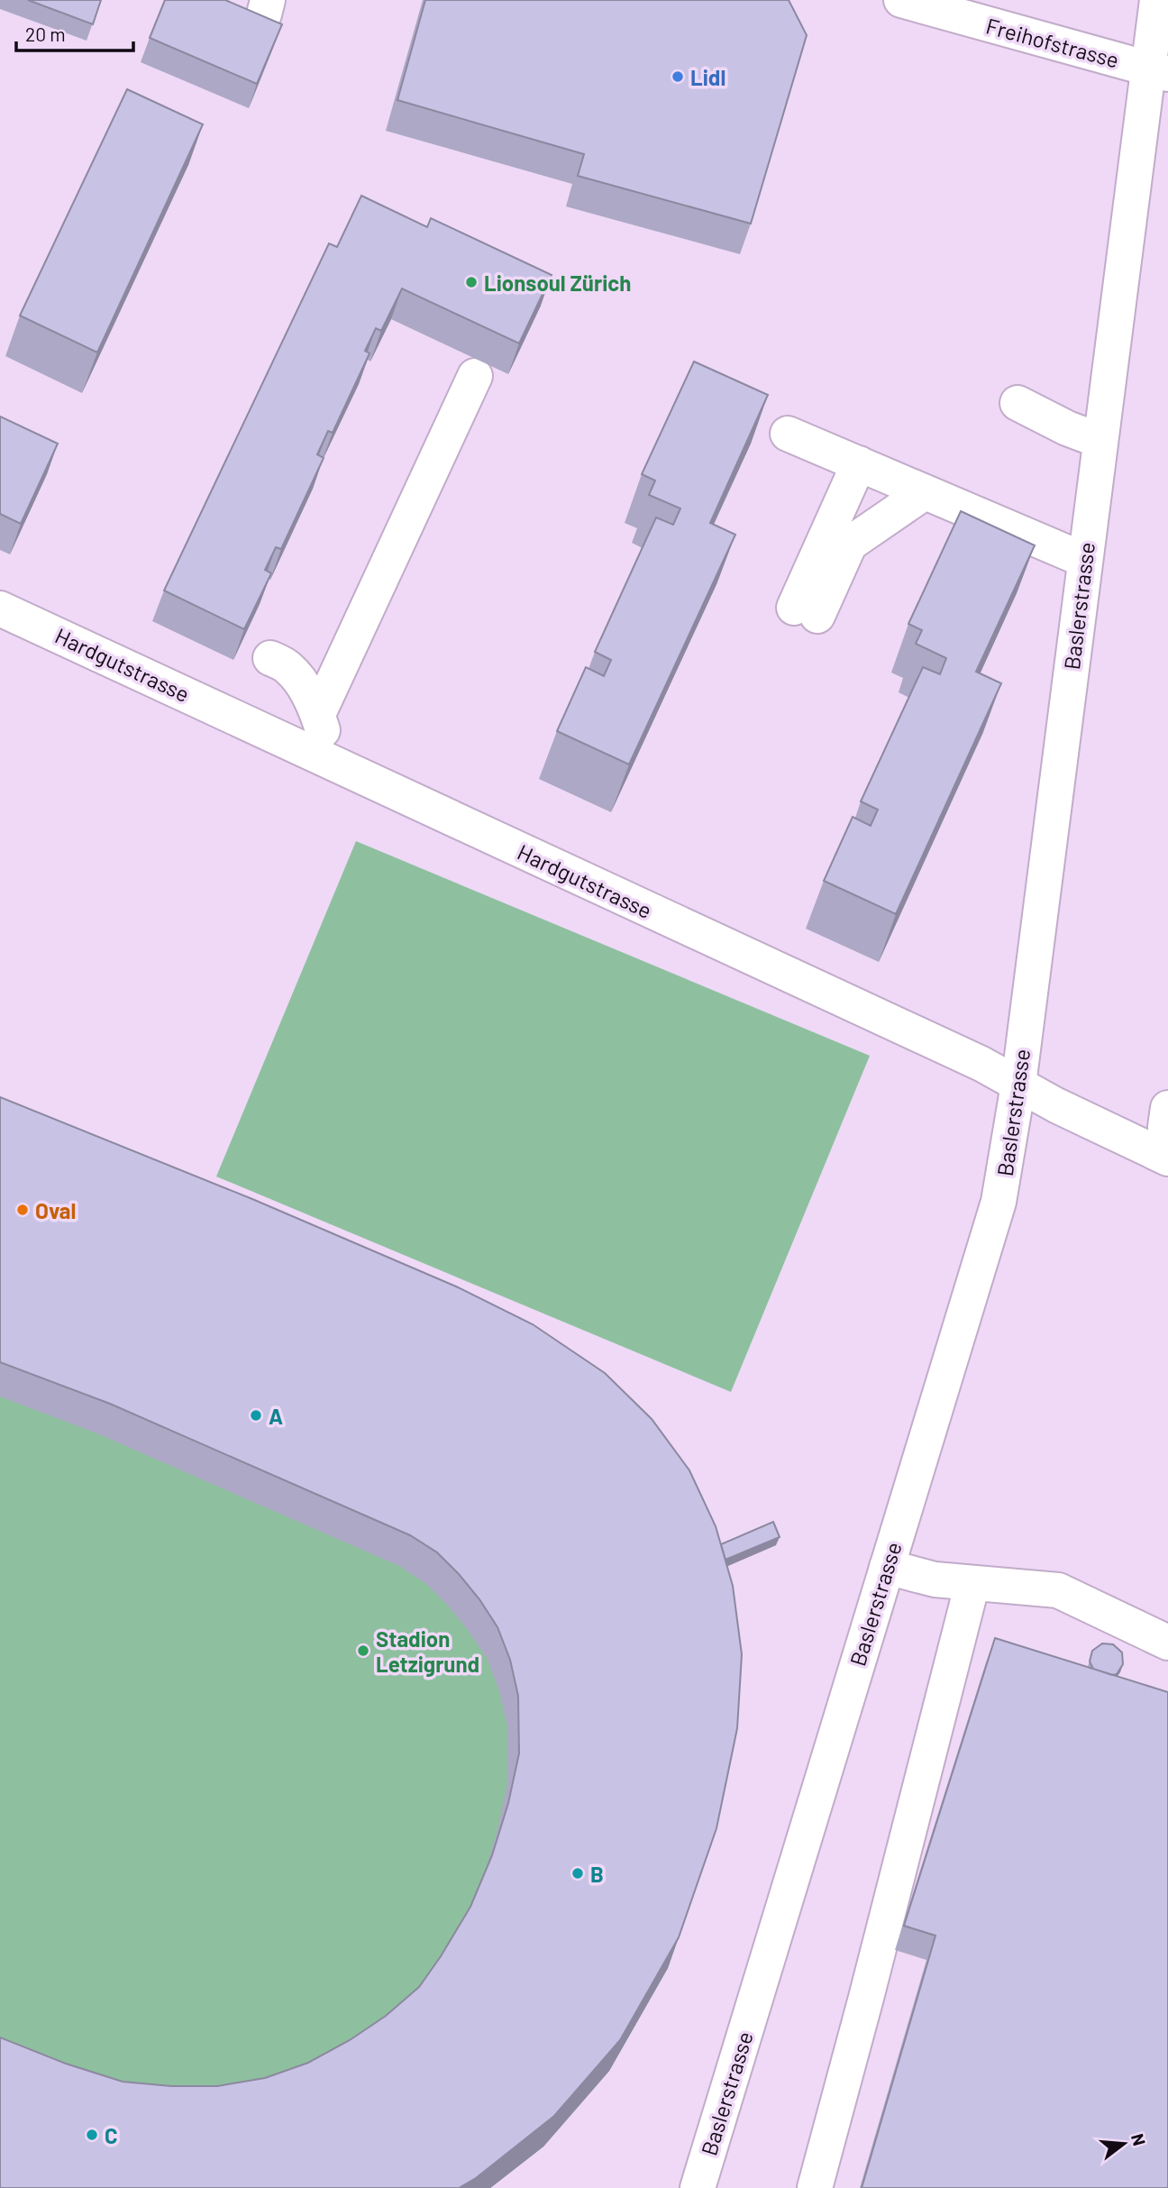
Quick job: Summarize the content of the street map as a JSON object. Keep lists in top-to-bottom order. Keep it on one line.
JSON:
{"streets":{"street":["Freihofstrasse","Baslerstrasse","Hardgutstrasse"]},"crossings":[["Freihofstrasse","Baslerstrasse"],["Baslerstrasse","Hardgutstrasse"]],"places":["Lidl","Lionsoul Zürich","Oval","A","Stadion Letzigrund","B","C"],"scale_bar":"20 m","north":"right"}
